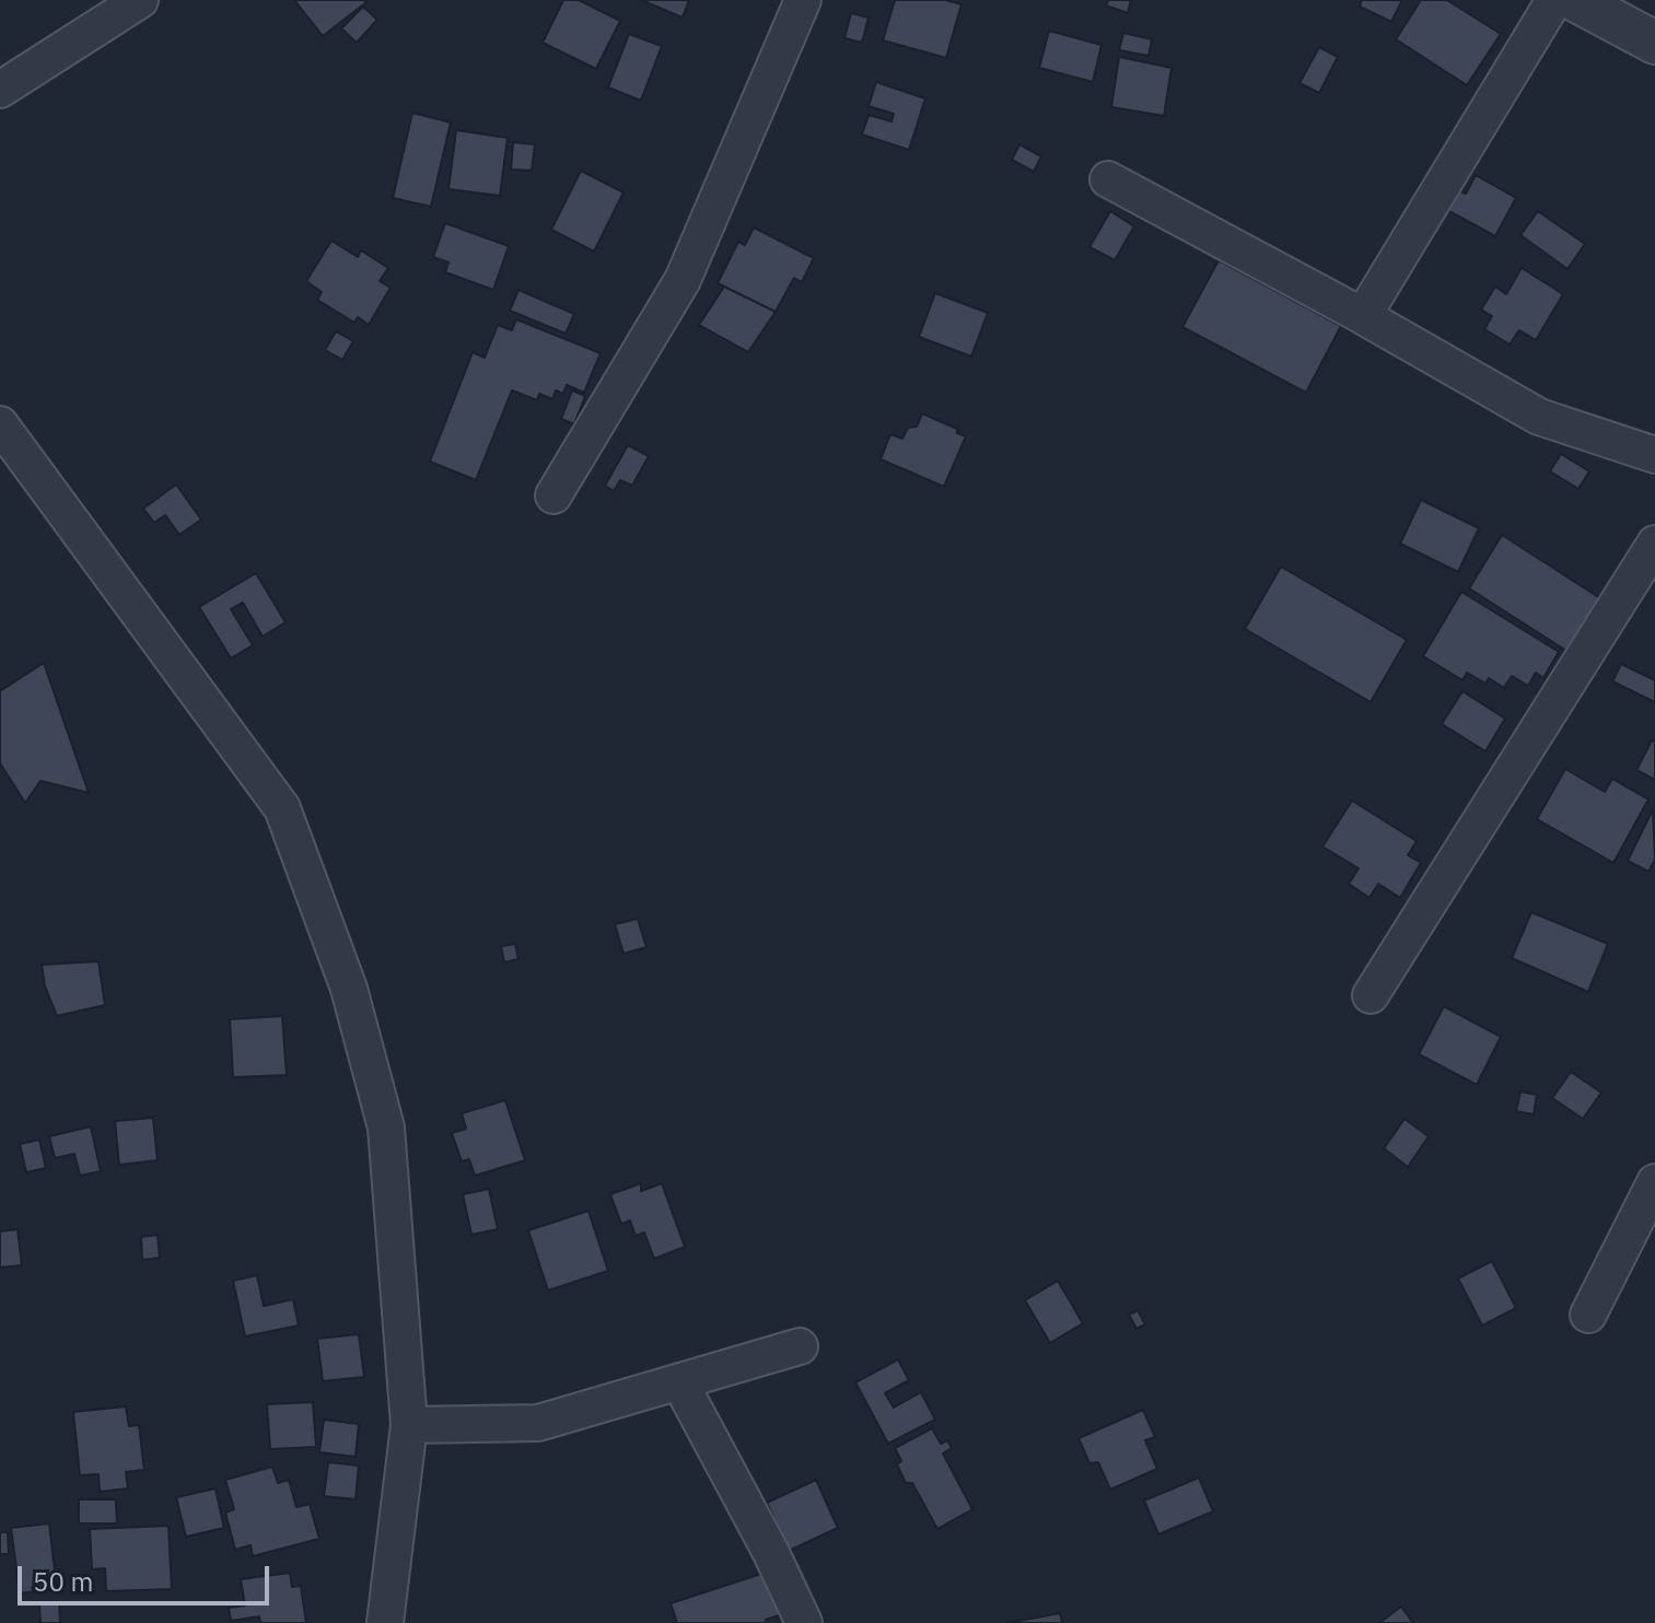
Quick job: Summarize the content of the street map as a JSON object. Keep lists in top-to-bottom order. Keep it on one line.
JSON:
{"scale_bar":"50 m"}
